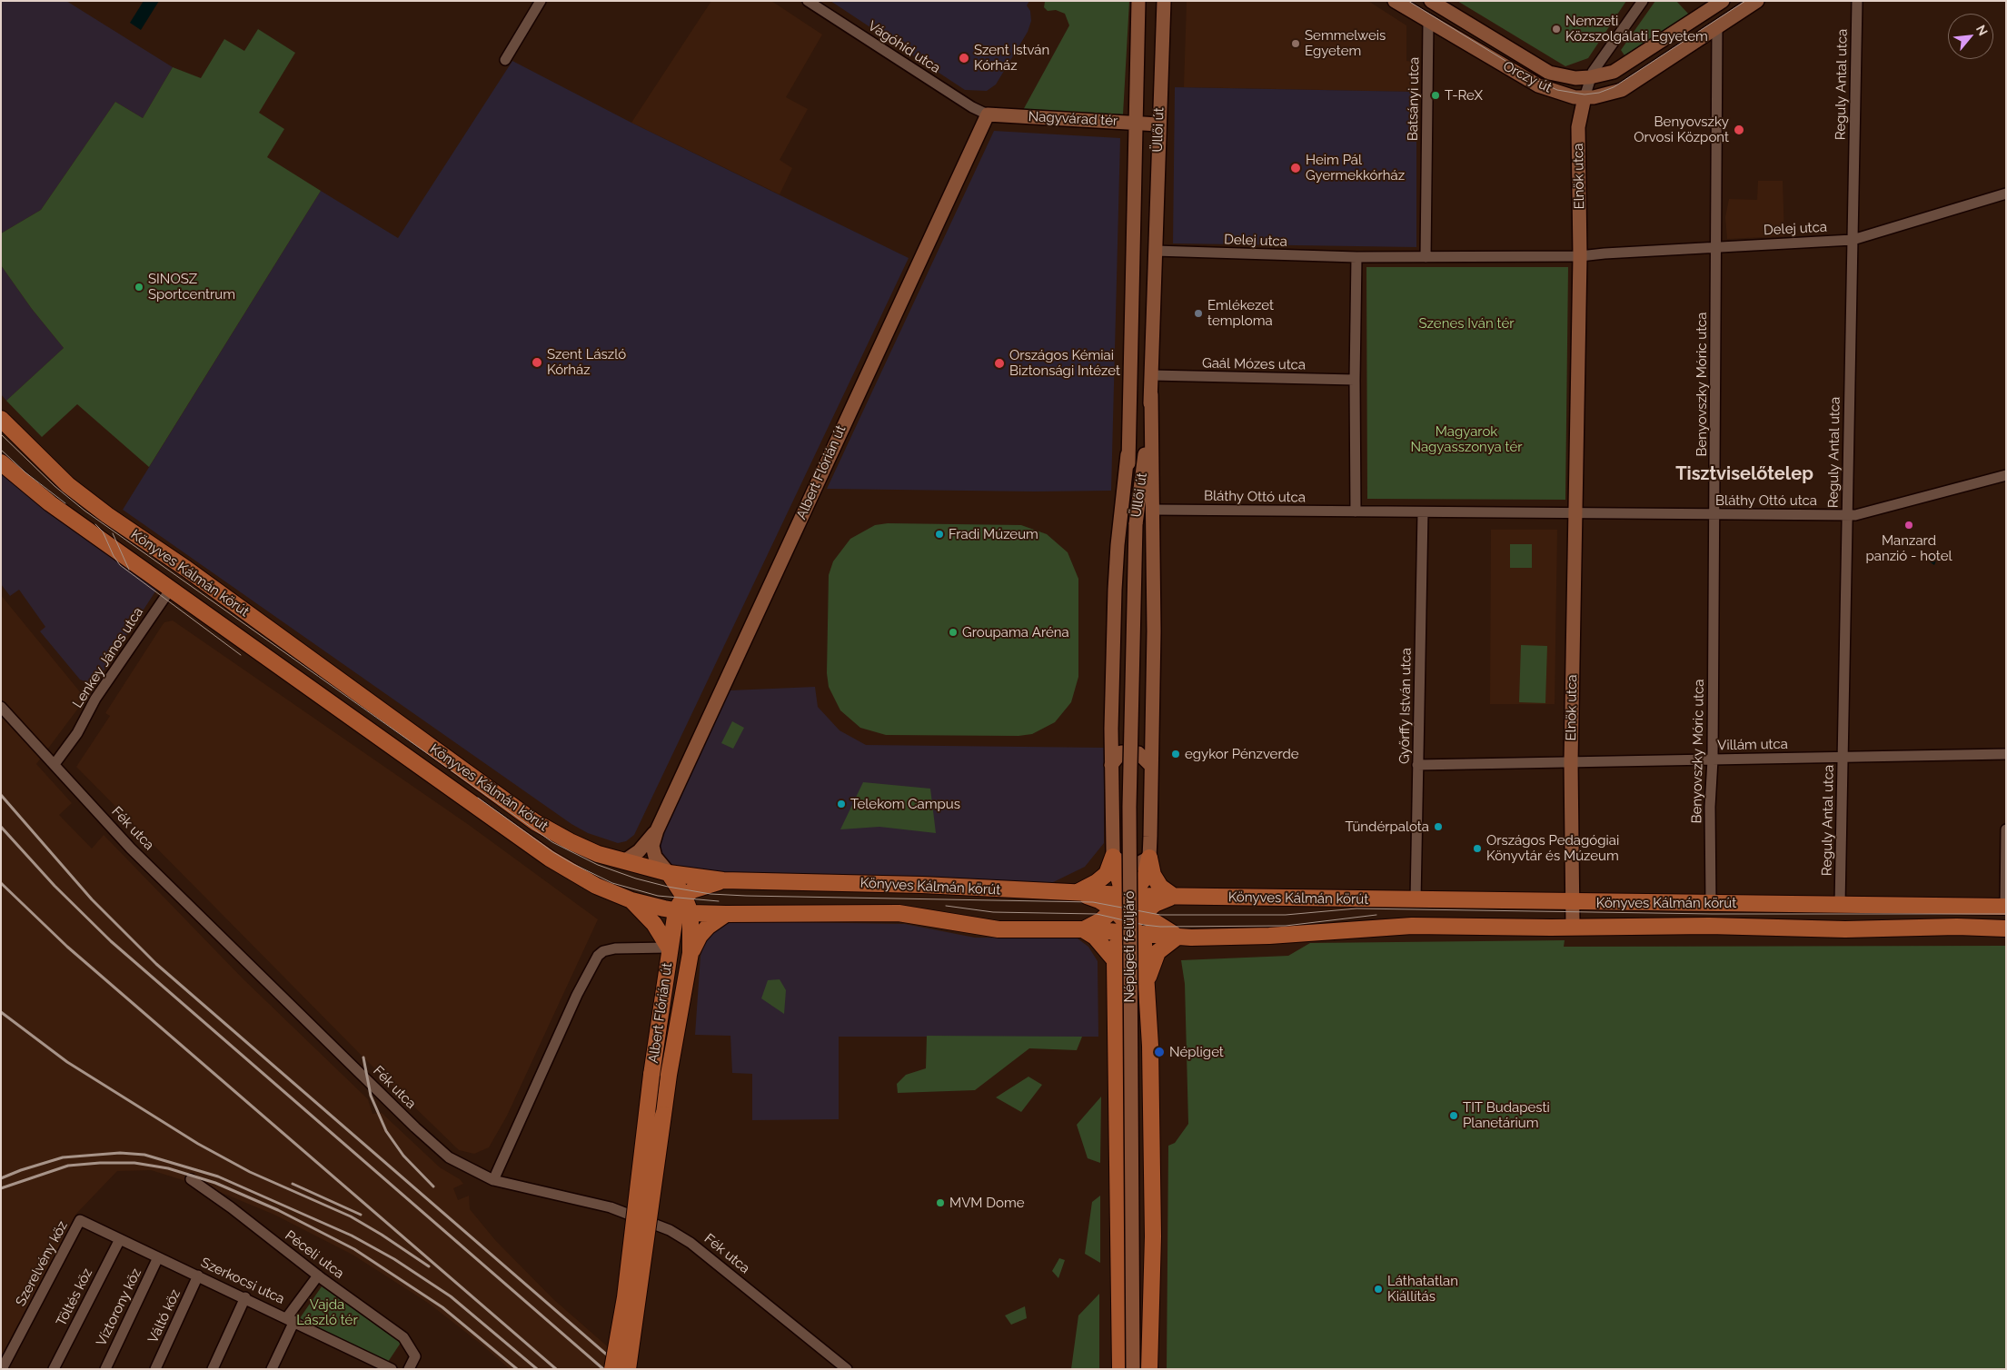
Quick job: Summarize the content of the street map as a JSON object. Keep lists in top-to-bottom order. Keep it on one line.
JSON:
{"streets":{"main road":["Orczy út","Nagyvárad tér","Üllői út","Elnök utca","Albert Flórián út","Könyves Kálmán körút","Népligeti felüljáró"],"street":["Vágóhíd utca","Reguly Antal utca","Batsányi utca","Delej utca","Gaál Mózes utca","Benyovszky Móric utca","Bláthy Ottó utca","Lenkey János utca","Győrffy István utca","Villám utca","Fék utca","Péceli utca","Szerelvény köz","Szerkocsi utca","Töltés köz","Víztorony köz","Váltó köz"]},"crossings":[["Vágóhíd utca","Nagyvárad tér"],["Vágóhíd utca","Albert Flórián út"],["Orczy út","Batsányi utca"],["Orczy út","Elnök utca"],["Orczy út","Benyovszky Móric utca"],["Reguly Antal utca","Delej utca"],["Reguly Antal utca","Bláthy Ottó utca"],["Reguly Antal utca","Könyves Kálmán körút"],["Reguly Antal utca","Villám utca"],["Nagyvárad tér","Üllői út"],["Nagyvárad tér","Albert Flórián út"],["Üllői út","Delej utca"],["Üllői út","Gaál Mózes utca"],["Üllői út","Népligeti felüljáró"],["Elnök utca","Delej utca"],["Elnök utca","Bláthy Ottó utca"],["Elnök utca","Könyves Kálmán körút"],["Elnök utca","Villám utca"],["Delej utca","Benyovszky Móric utca"],["Benyovszky Móric utca","Bláthy Ottó utca"],["Benyovszky Móric utca","Könyves Kálmán körút"],["Benyovszky Móric utca","Villám utca"],["Albert Flórián út","Könyves Kálmán körút"],["Albert Flórián út","Fék utca"],["Könyves Kálmán körút","Lenkey János utca"],["Könyves Kálmán körút","Győrffy István utca"],["Lenkey János utca","Fék utca"],["Győrffy István utca","Villám utca"],["Szerelvény köz","Szerkocsi utca"],["Szerkocsi utca","Töltés köz"],["Szerkocsi utca","Víztorony köz"],["Szerkocsi utca","Váltó köz"]],"districts":["Tisztviselőtelep"],"parks":["Szenes Iván tér","Magyarok Nagyasszonya tér","Vajda László tér"],"places":["Nemzeti Közszolgálati Egyetem","Semmelweis Egyetem","Szent István Kórház","T-ReX","Benyovszky Orvosi Központ","Heim Pál Gyermekkórház","SINOSZ Sportcentrum","Emlékezet temploma","Szent László Kórház","Országos Kémiai Biztonsági Intézet","Manzard panzió - hotel","Fradi Múzeum","Groupama Aréna","egykor Pénzverde","Telekom Campus","Tündérpalota","Országos Pedagógiai Könyvtár és Múzeum","Népliget","TIT Budapesti Planetárium","MVM Dome","Láthatatlan Kiállítás"],"north":"top right"}
